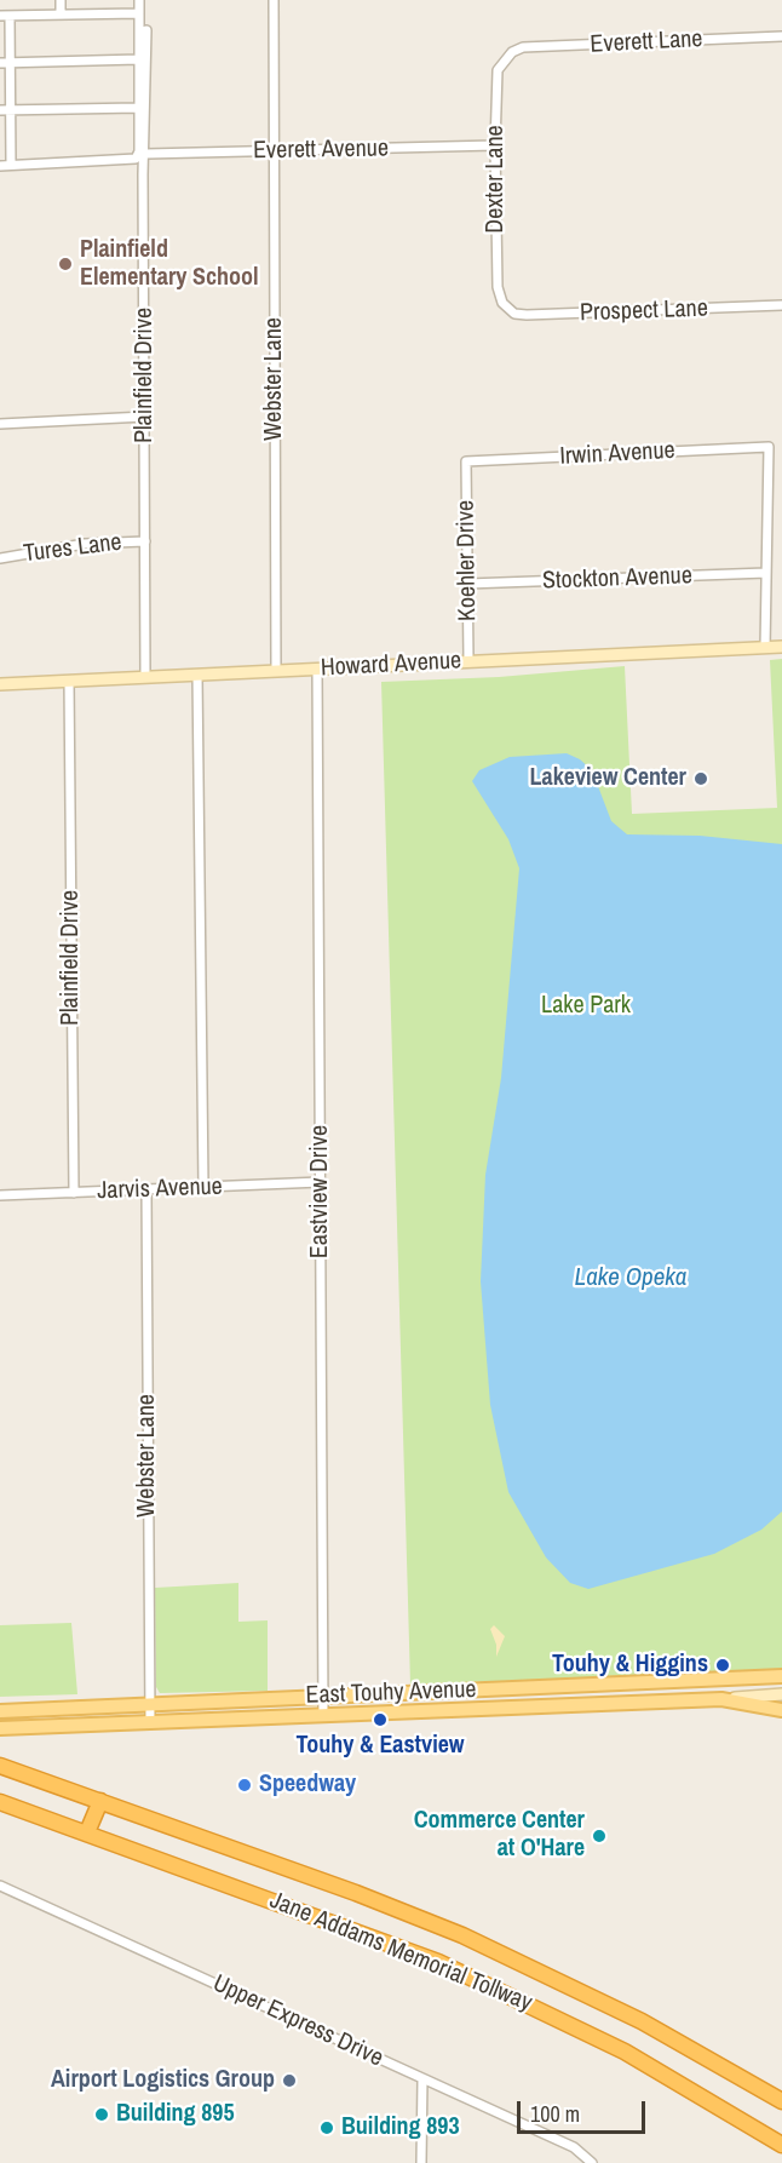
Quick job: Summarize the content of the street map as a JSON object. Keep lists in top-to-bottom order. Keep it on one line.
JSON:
{"streets":{"highway":["Jane Addams Memorial Tollway"],"main road":["East Touhy Avenue"],"street":["Everett Lane","Everett Avenue","Dexter Lane","Prospect Lane","Plainfield Drive","Webster Lane","Irwin Avenue","Tures Lane","Koehler Drive","Stockton Avenue","Howard Avenue","Jarvis Avenue","Eastview Drive","Upper Express Drive"]},"crossings":[["Everett Lane","Dexter Lane"],["Everett Avenue","Dexter Lane"],["Everett Avenue","Plainfield Drive"],["Everett Avenue","Webster Lane"],["Dexter Lane","Prospect Lane"],["Plainfield Drive","Tures Lane"],["Plainfield Drive","Howard Avenue"],["Plainfield Drive","Jarvis Avenue"],["Webster Lane","Howard Avenue"],["Webster Lane","Jarvis Avenue"],["Webster Lane","East Touhy Avenue"],["Irwin Avenue","Koehler Drive"],["Irwin Avenue","Stockton Avenue"],["Koehler Drive","Stockton Avenue"],["Koehler Drive","Howard Avenue"],["Howard Avenue","Eastview Drive"],["Jarvis Avenue","Eastview Drive"],["Eastview Drive","East Touhy Avenue"]],"water":["Lake Opeka"],"parks":["Lake Park"],"places":["Plainfield Elementary School","Lakeview Center","Touhy & Higgins","Touhy & Eastview","Speedway","Commerce Center at O'Hare","Airport Logistics Group","Building 895","Building 893"],"scale_bar":"100 m"}
